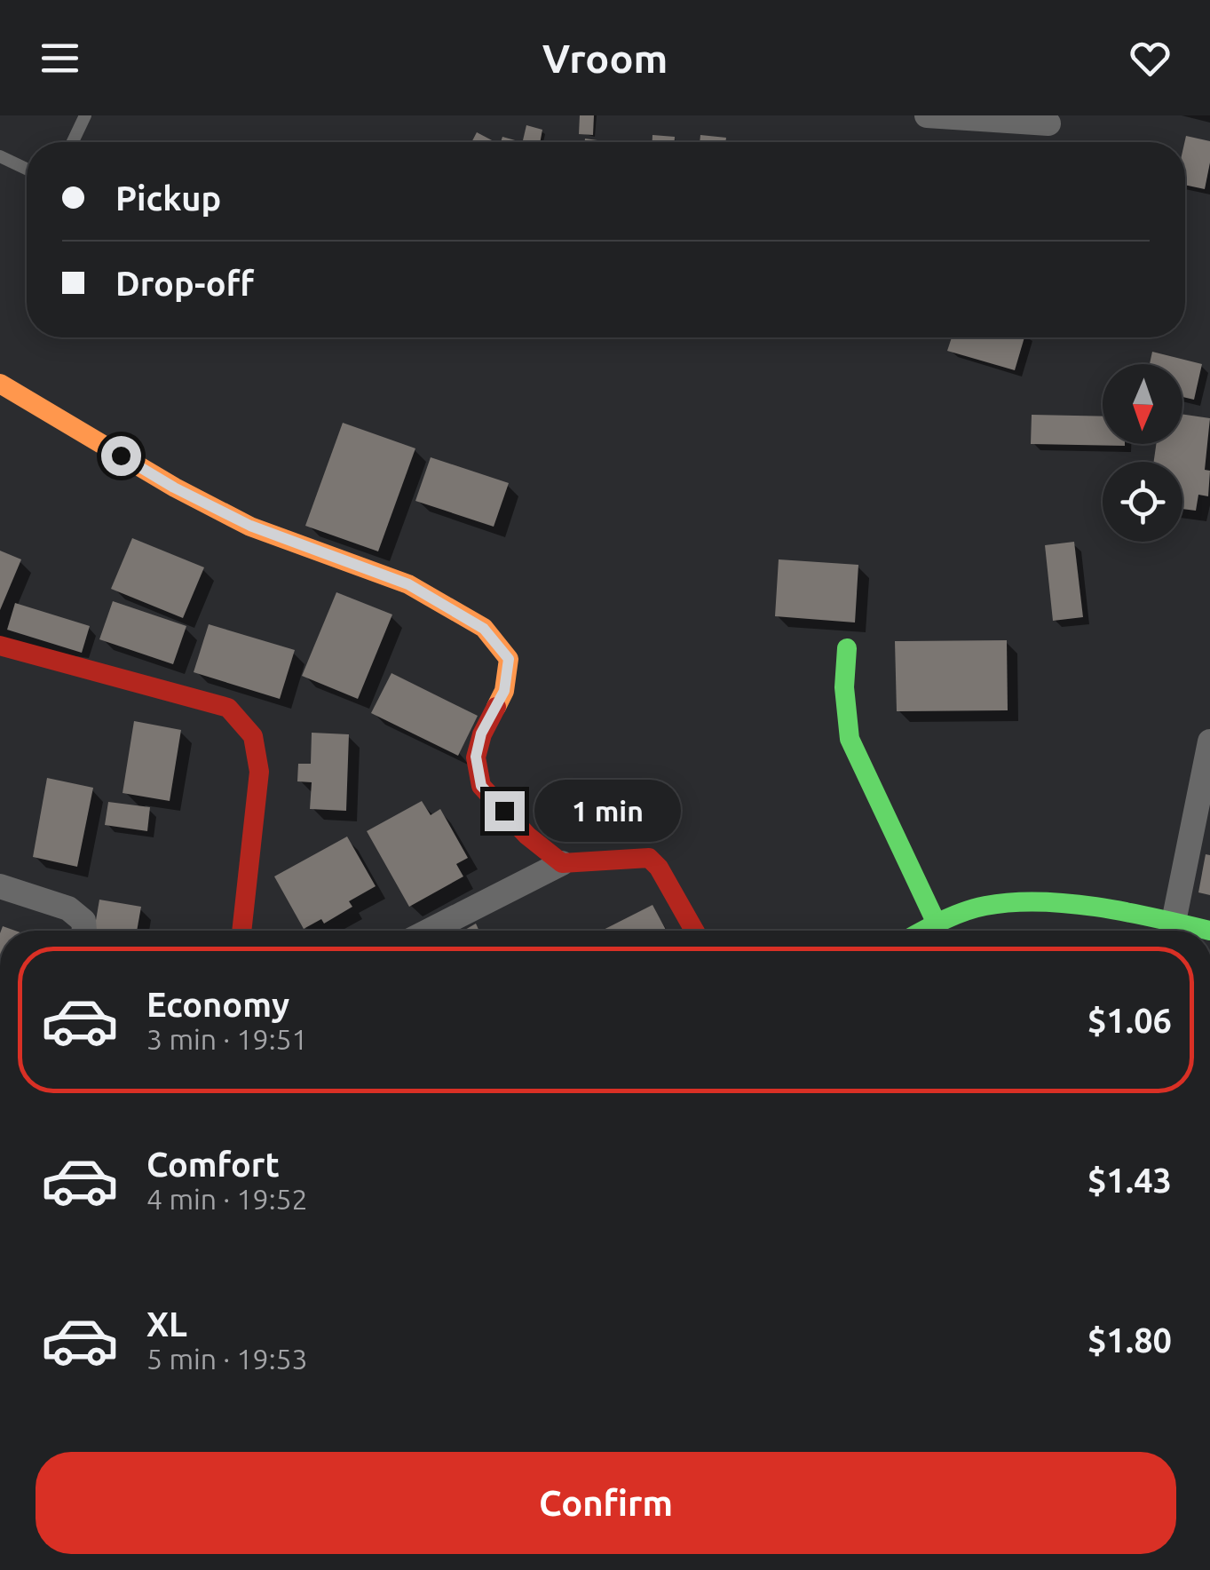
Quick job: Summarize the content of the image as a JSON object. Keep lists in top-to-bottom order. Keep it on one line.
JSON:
{"north":"bottom","page":{"header":"Vroom","banner":["Pickup","Drop-off"],"bubble":"1 min","list":[{"name":"Economy","note":"3 min · 19:51","value":"$1.06"},{"name":"Comfort","note":"4 min · 19:52","value":"$1.43"},{"name":"XL","note":"5 min · 19:53","value":"$1.80"}],"buttons":"Confirm"}}
